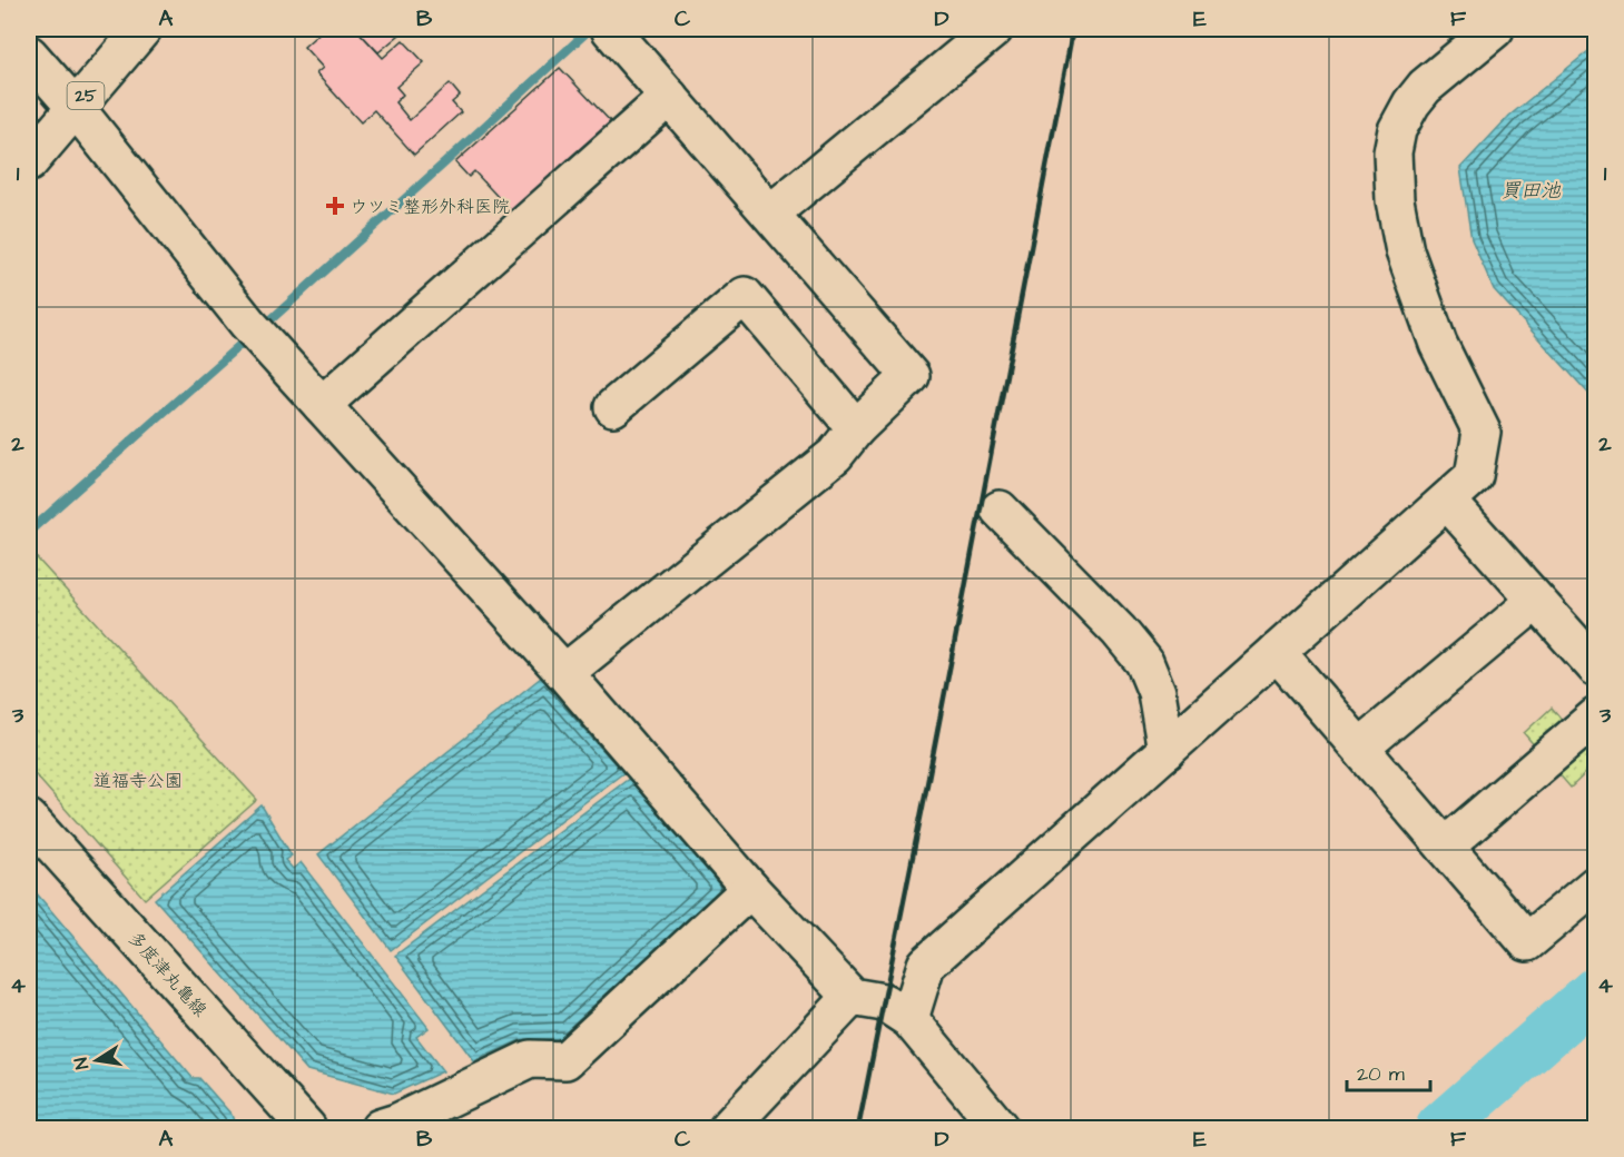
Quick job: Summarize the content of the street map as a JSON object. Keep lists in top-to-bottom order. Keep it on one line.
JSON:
{"streets":{"street":["25","多度津丸亀線"]},"water":["買田池"],"parks":["道福寺公園"],"places":{"health":["ウツミ整形外科医院"]},"scale_bar":"20 m","north":"left","grid":{"columns":["A","B","C","D","E","F"],"rows":["1","2","3","4"]}}
